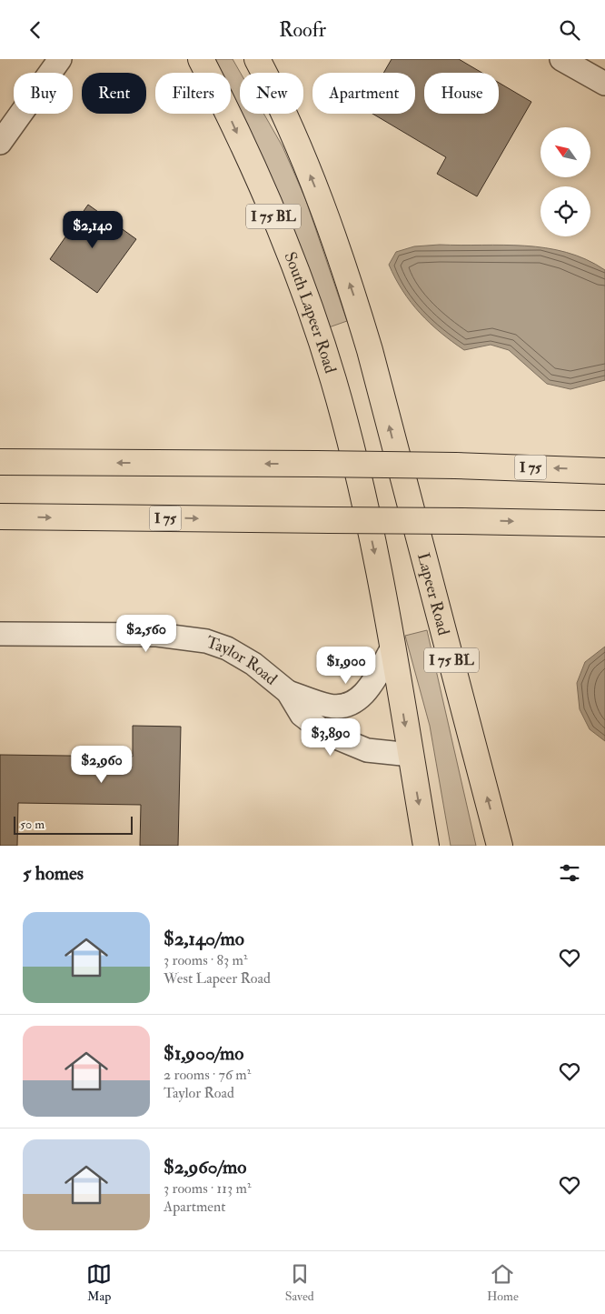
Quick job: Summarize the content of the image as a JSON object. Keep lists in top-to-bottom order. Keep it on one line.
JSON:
{"streets":{"main road":["I 75 BL","South Lapeer Road","I 75","Lapeer Road"],"street":["Taylor Road"]},"crossings":[["I 75 BL","South Lapeer Road"],["I 75 BL","Taylor Road"],["South Lapeer Road","Taylor Road"]],"one_way":["South Lapeer Road","Lapeer Road"],"scale_bar":"50 m","north":"top left","page":{"header":"Roofr","chip":["Buy","Rent","Filters","New","Apartment","House"],"price":["$2,140","$2,560","$1,900","$3,890","$2,960"],"scale":"50 m","heading":"5 homes","list":[{"name":"$2,140/mo","note":"3 rooms · 83 m² · West Lapeer Road"},{"name":"$1,900/mo","note":"2 rooms · 76 m² · Taylor Road"},{"name":"$2,960/mo","note":"3 rooms · 113 m² · Apartment"}],"tabs":["Map","Saved","Home"]}}
